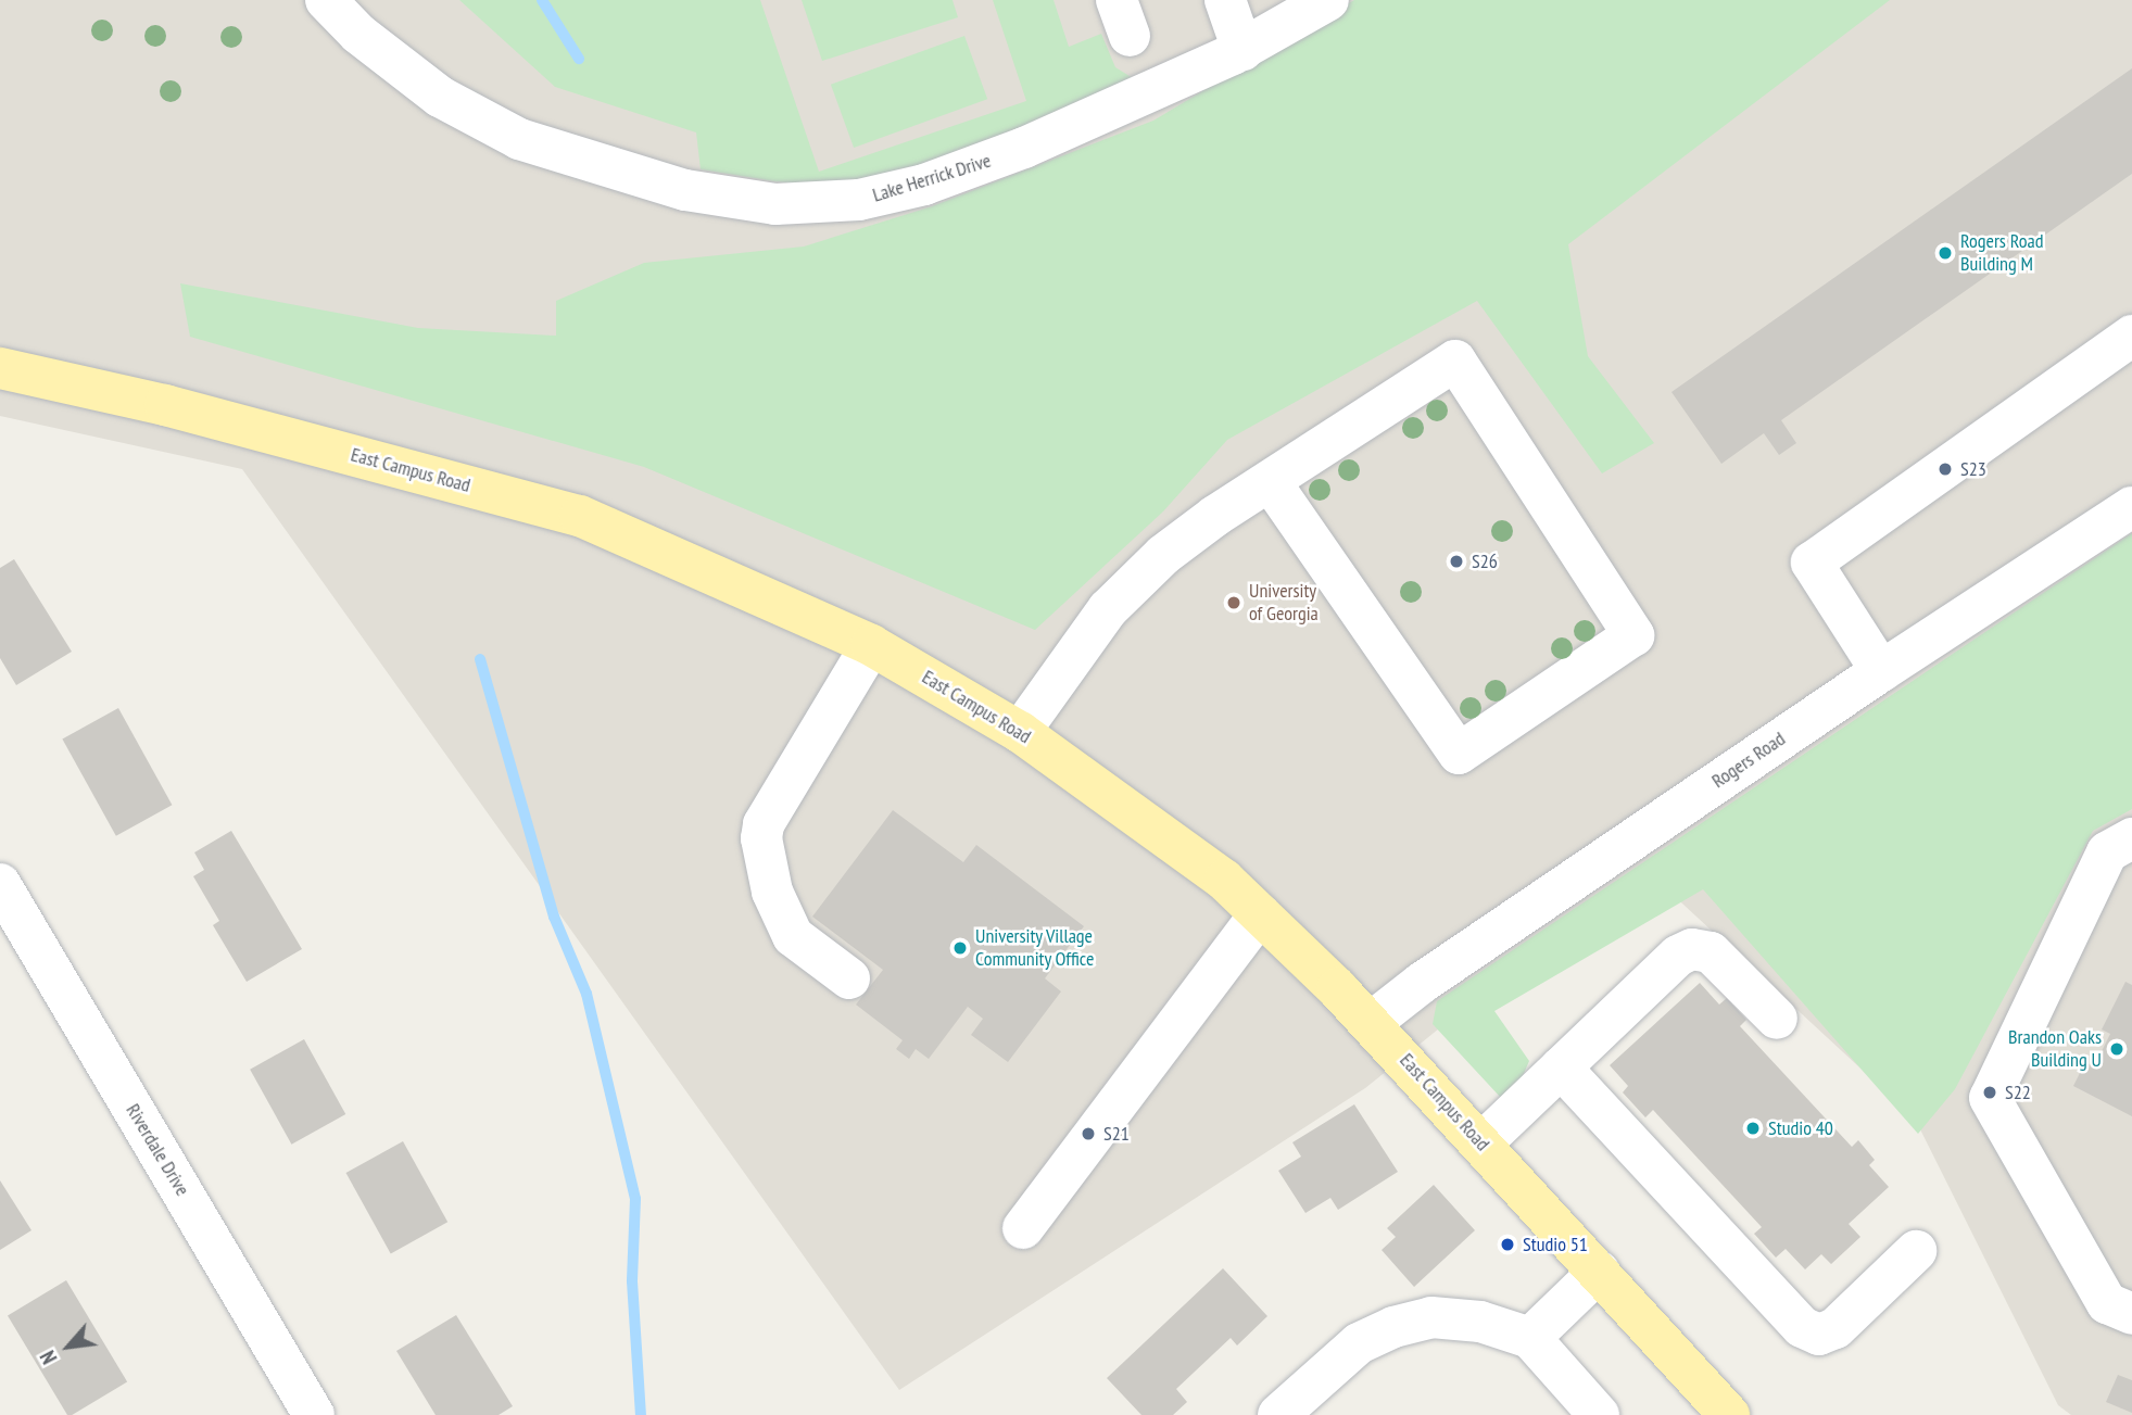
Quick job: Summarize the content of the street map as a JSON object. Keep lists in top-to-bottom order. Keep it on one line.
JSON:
{"streets":{"main road":["East Campus Road"],"street":["Lake Herrick Drive","Rogers Road","Riverdale Drive"]},"crossings":[["East Campus Road","Rogers Road"]],"places":["Rogers Road Building M","S23","S26","University of Georgia","University Village Community Office","Brandon Oaks Building U","S22","Studio 40","S21","Studio 51"],"north":"bottom left"}
